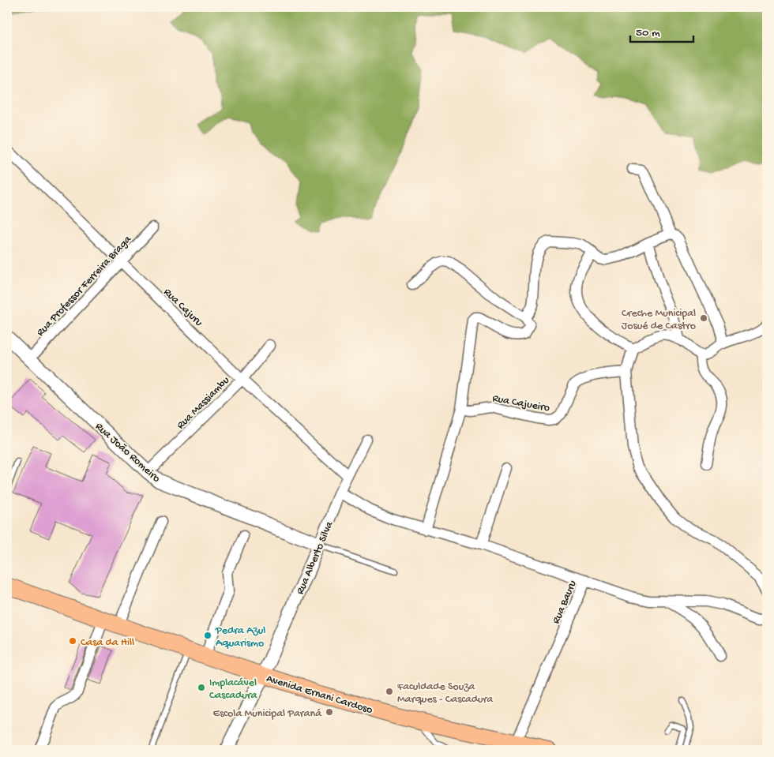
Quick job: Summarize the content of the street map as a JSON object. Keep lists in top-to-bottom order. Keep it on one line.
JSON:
{"streets":{"main road":["Avenida Ernani Cardoso"],"street":["Rua Professor Ferreira Braga","Rua Cajuru","Rua Massiambu","Rua Cajueiro","Rua João Romeiro","Rua Alberto Silva","Rua Bauru"]},"crossings":[["Rua Professor Ferreira Braga","Rua Cajuru"],["Rua Professor Ferreira Braga","Rua João Romeiro"],["Rua Cajuru","Rua Massiambu"],["Rua Cajuru","Rua Alberto Silva"],["Rua Massiambu","Rua João Romeiro"],["Rua João Romeiro","Rua Alberto Silva"],["Rua Alberto Silva","Rua Bauru"],["Rua Alberto Silva","Avenida Ernani Cardoso"],["Rua Bauru","Avenida Ernani Cardoso"]],"places":["Creche Municipal Josué de Castro","Pedra Azul Aquarismo","Casa da Hill","Implacável Cascadura","Faculdade Souza Marques - Cascadura","Escola Municipal Paraná"],"scale_bar":"50 m"}
